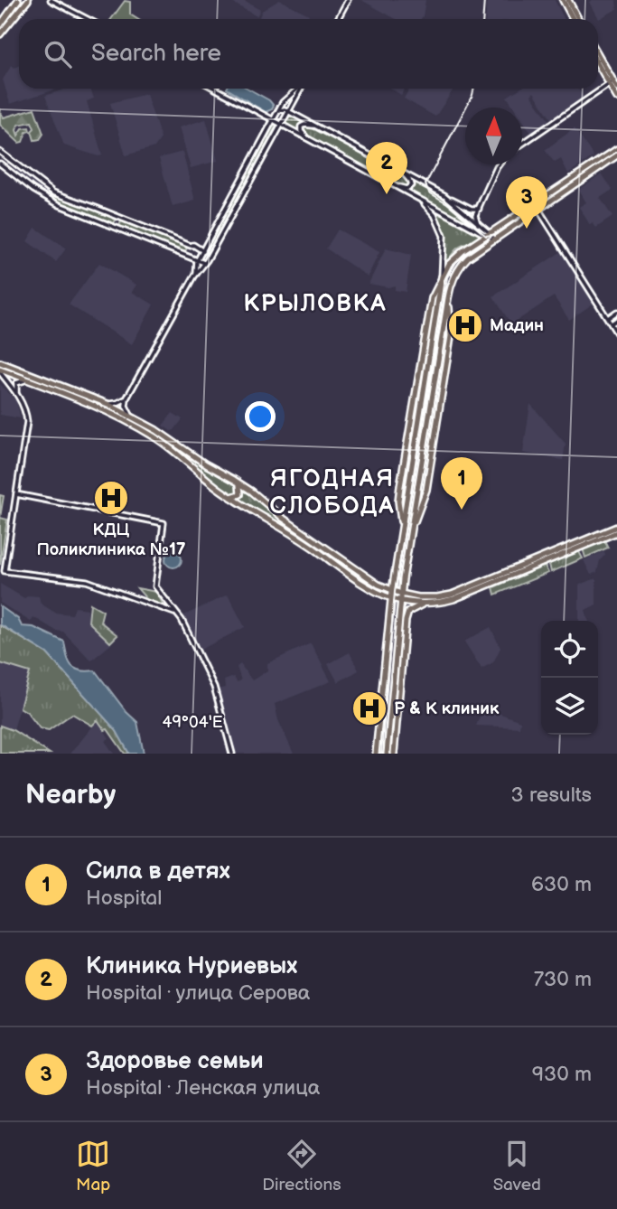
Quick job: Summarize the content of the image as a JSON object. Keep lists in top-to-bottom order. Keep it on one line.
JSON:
{"districts":["КРЫЛОВКА","ЯГОДНАЯ СЛОБОДА"],"places":{"hospital":["Мадин","КДЦ Поликлиника №17","Р & К клиник"]},"north":"top","page":{"search":"Search here","pins":["2","3","1"],"heading":["Nearby","3 results"],"list":[{"mark":"1","name":"Сила в детях","note":"Hospital","value":"630 m"},{"mark":"2","name":"Клиника Нуриевых","note":"Hospital · улица Серова","value":"730 m"},{"mark":"3","name":"Здоровье семьи","note":"Hospital · Ленская улица","value":"930 m"}],"nav":["Map","Directions","Saved"]},"coordinates":["49°04'E"]}
